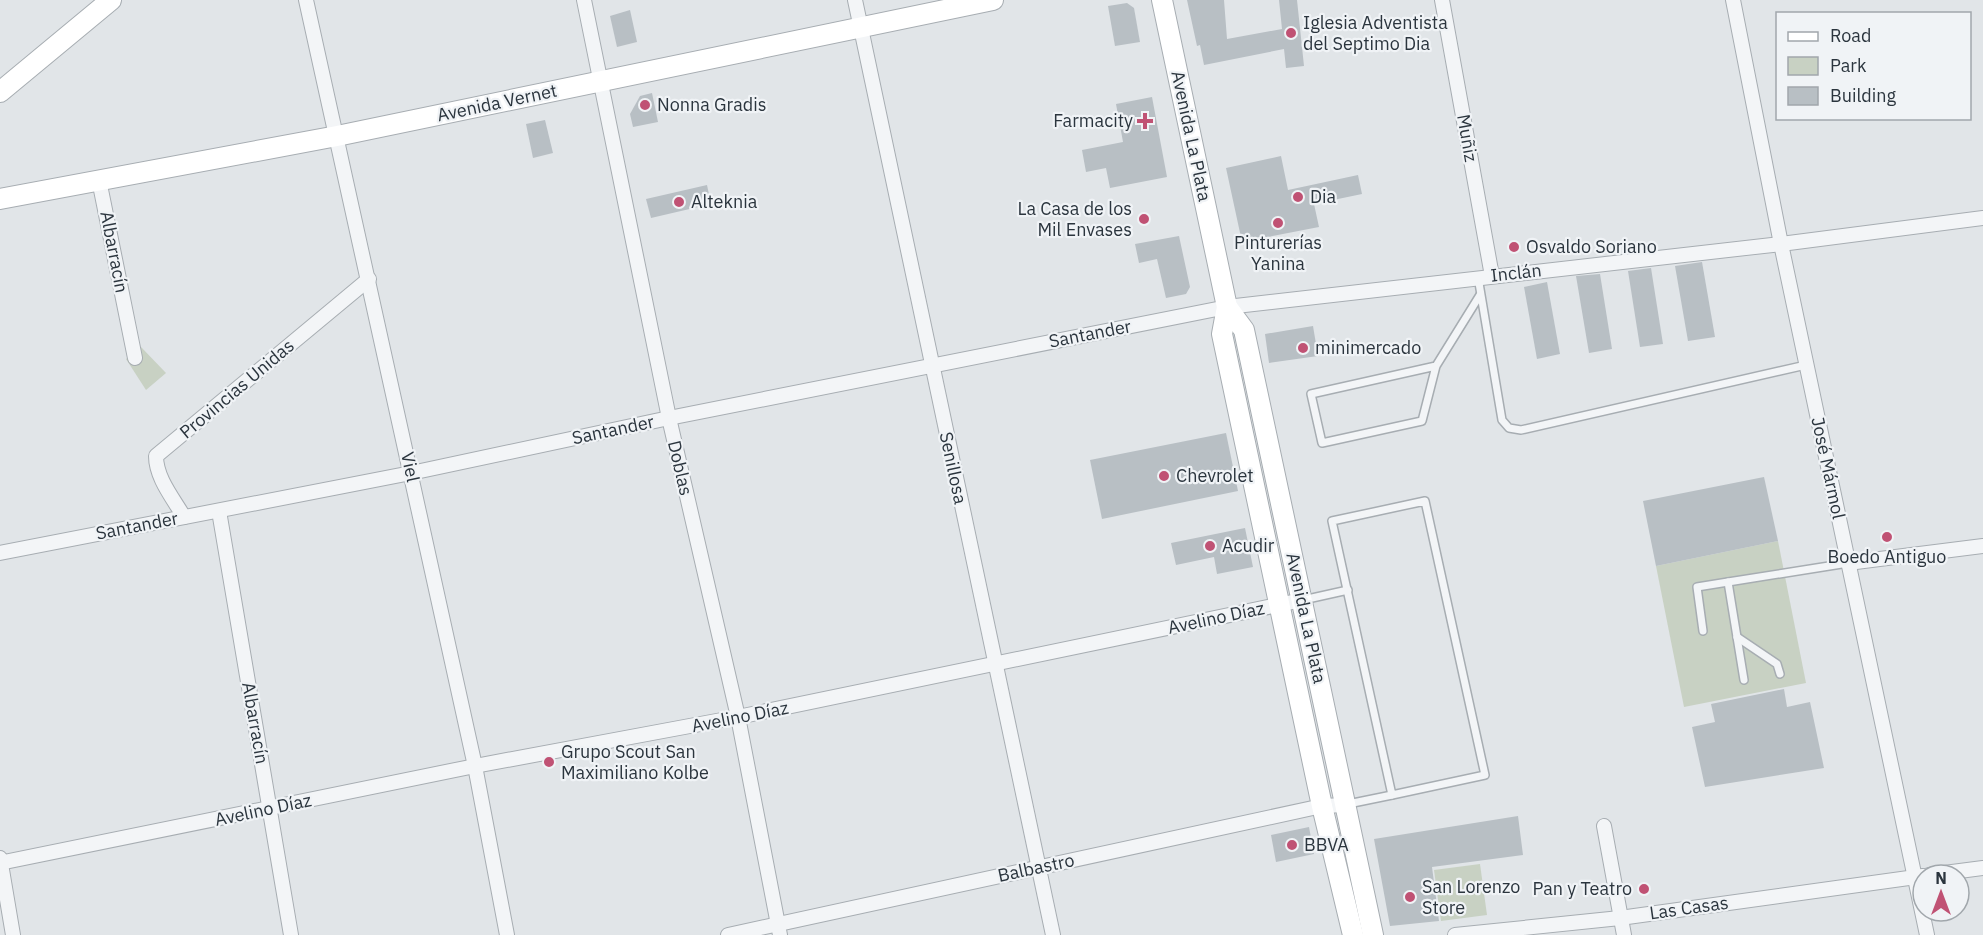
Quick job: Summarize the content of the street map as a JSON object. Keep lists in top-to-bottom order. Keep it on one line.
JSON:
{"streets":{"main road":["Avenida Vernet","Avenida La Plata"],"street":["Muñiz","Albarracín","Inclán","Santander","Provincias Unidas","Viel","Doblas","Senillosa","José Mármol","Avelino Díaz","Balbastro","Las Casas"]},"crossings":[["Avenida Vernet","Albarracín"],["Avenida Vernet","Viel"],["Avenida Vernet","Doblas"],["Avenida Vernet","Senillosa"],["Avenida La Plata","Inclán"],["Avenida La Plata","Santander"],["Avenida La Plata","Avelino Díaz"],["Avenida La Plata","Balbastro"],["Muñiz","Inclán"],["Albarracín","Santander"],["Albarracín","Avelino Díaz"],["Inclán","Santander"],["Inclán","José Mármol"],["Santander","Provincias Unidas"],["Santander","Viel"],["Santander","Doblas"],["Santander","Senillosa"],["Provincias Unidas","Viel"],["Viel","Avelino Díaz"],["Doblas","Avelino Díaz"],["Doblas","Balbastro"],["Senillosa","Avelino Díaz"],["Senillosa","Balbastro"]],"places":{"other":["Iglesia Adventista del Septimo Dia","Nonna Gradis","Dia","Alteknia","La Casa de los Mil Envases","Pinturerías Yanina","Osvaldo Soriano","minimercado","Chevrolet","Boedo Antiguo","Acudir","Grupo Scout San Maximiliano Kolbe","BBVA","Pan y Teatro","San Lorenzo Store"],"health":["Farmacity"]},"legend":["Road","Park","Building"],"north":"top"}
